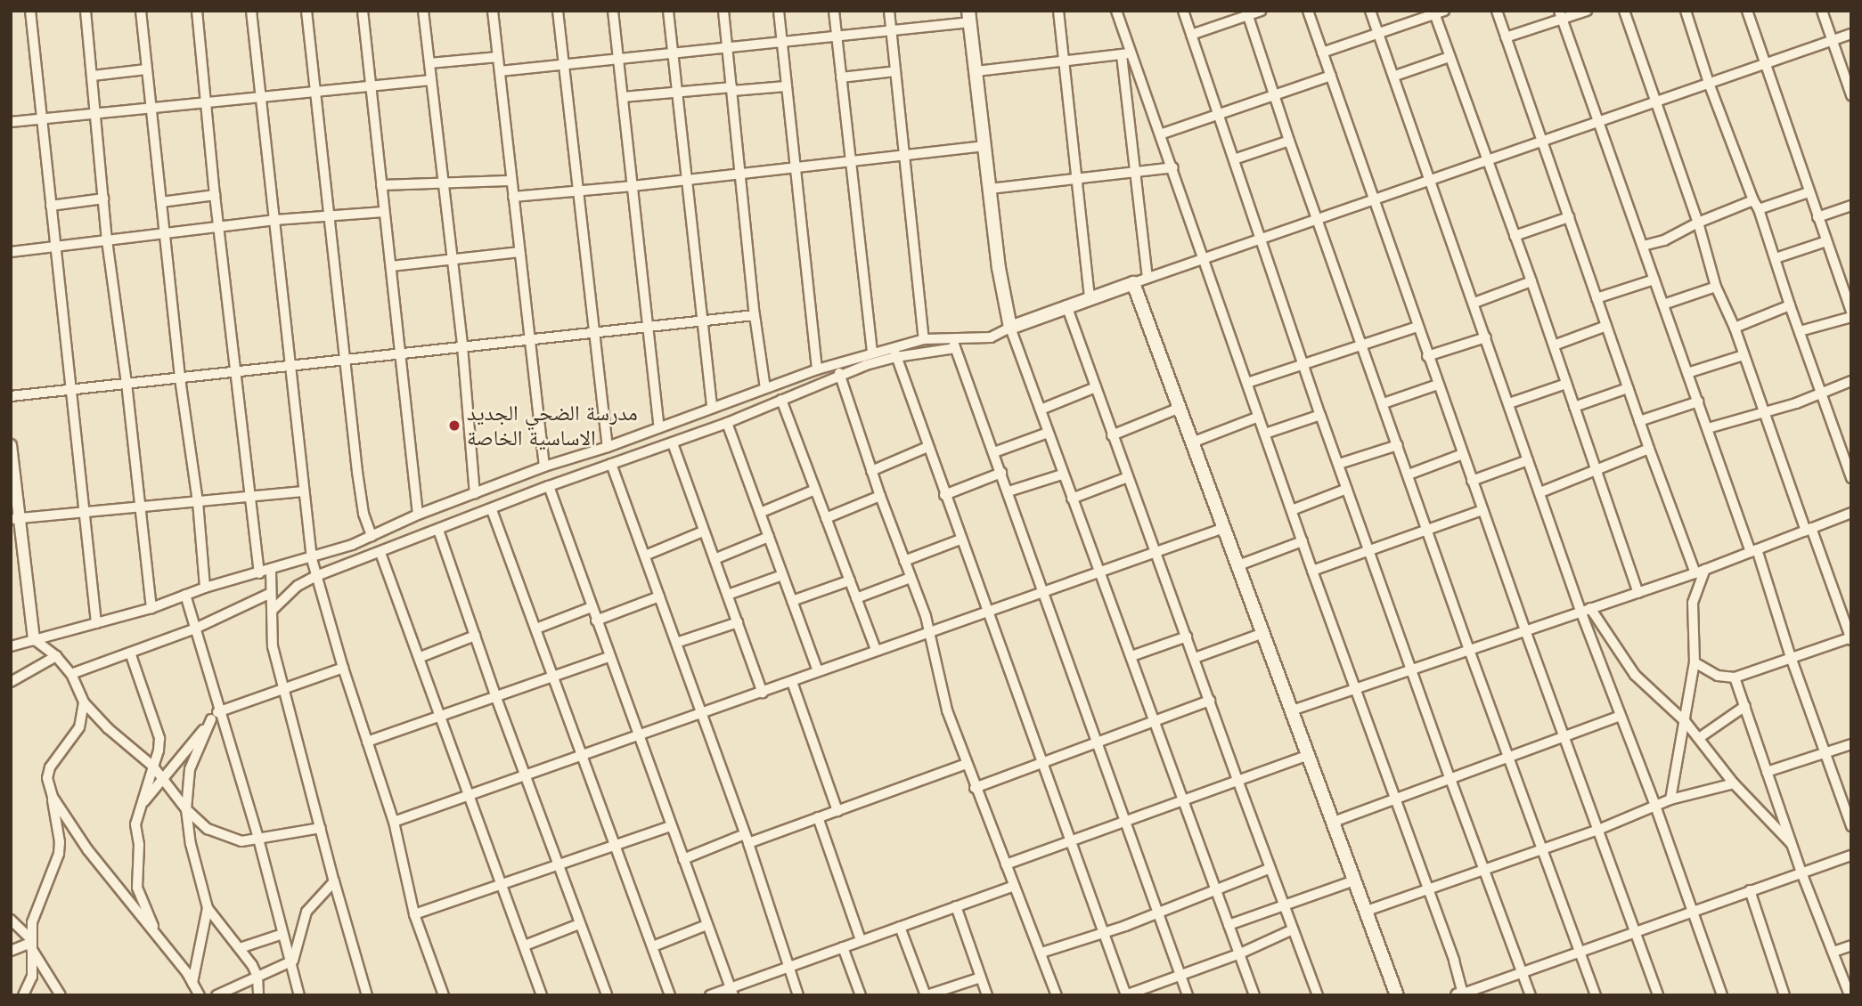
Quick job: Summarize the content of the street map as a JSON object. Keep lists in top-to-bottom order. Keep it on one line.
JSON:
{"places":["مدرسة الضحي الجديد الاساسية الخاصة"]}
